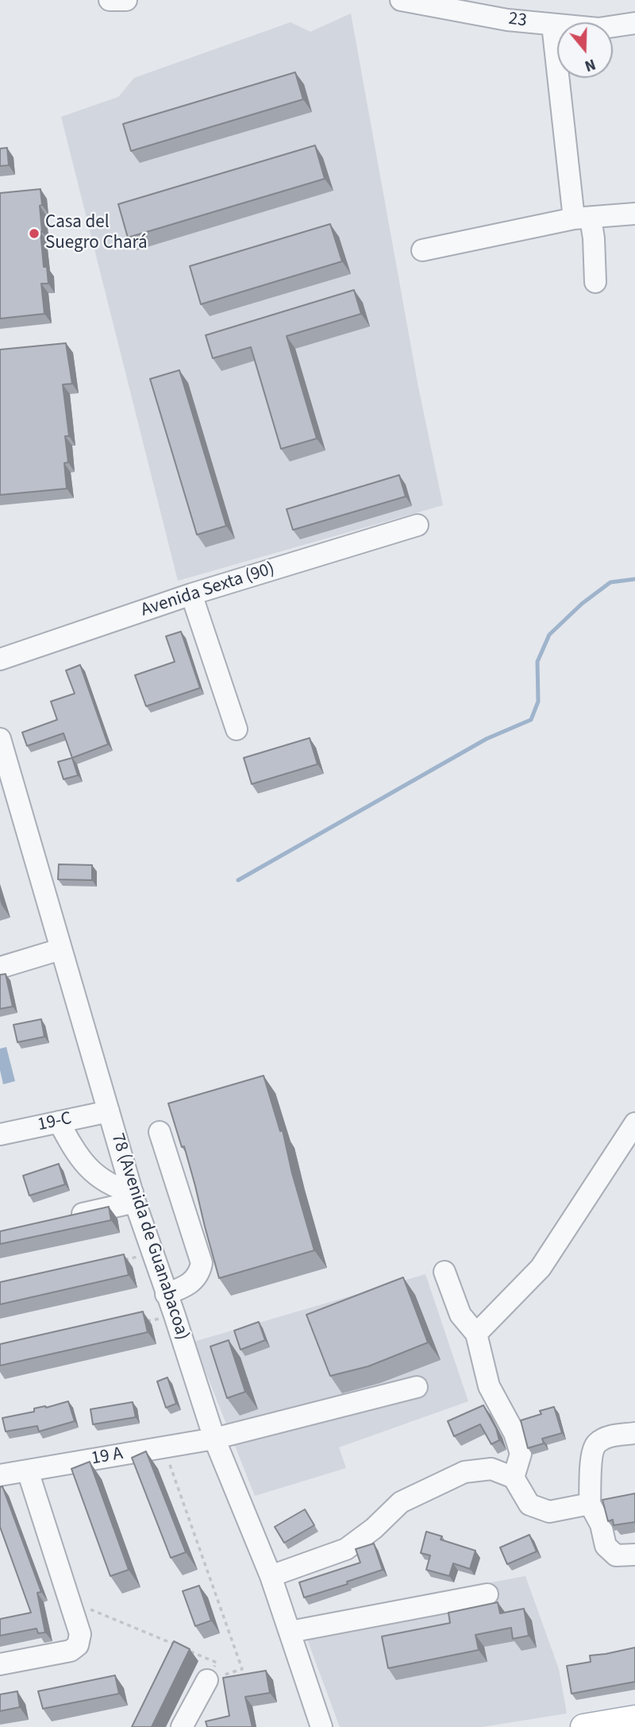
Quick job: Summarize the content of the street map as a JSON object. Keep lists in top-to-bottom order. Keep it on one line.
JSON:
{"streets":{"street":["23","Avenida Sexta (90)","19-C","78 (Avenida de Guanabacoa)","19 A"]},"crossings":[["19-C","78 (Avenida de Guanabacoa)"],["78 (Avenida de Guanabacoa)","19 A"]],"places":["Casa del Suegro Chará"],"north":"bottom"}
